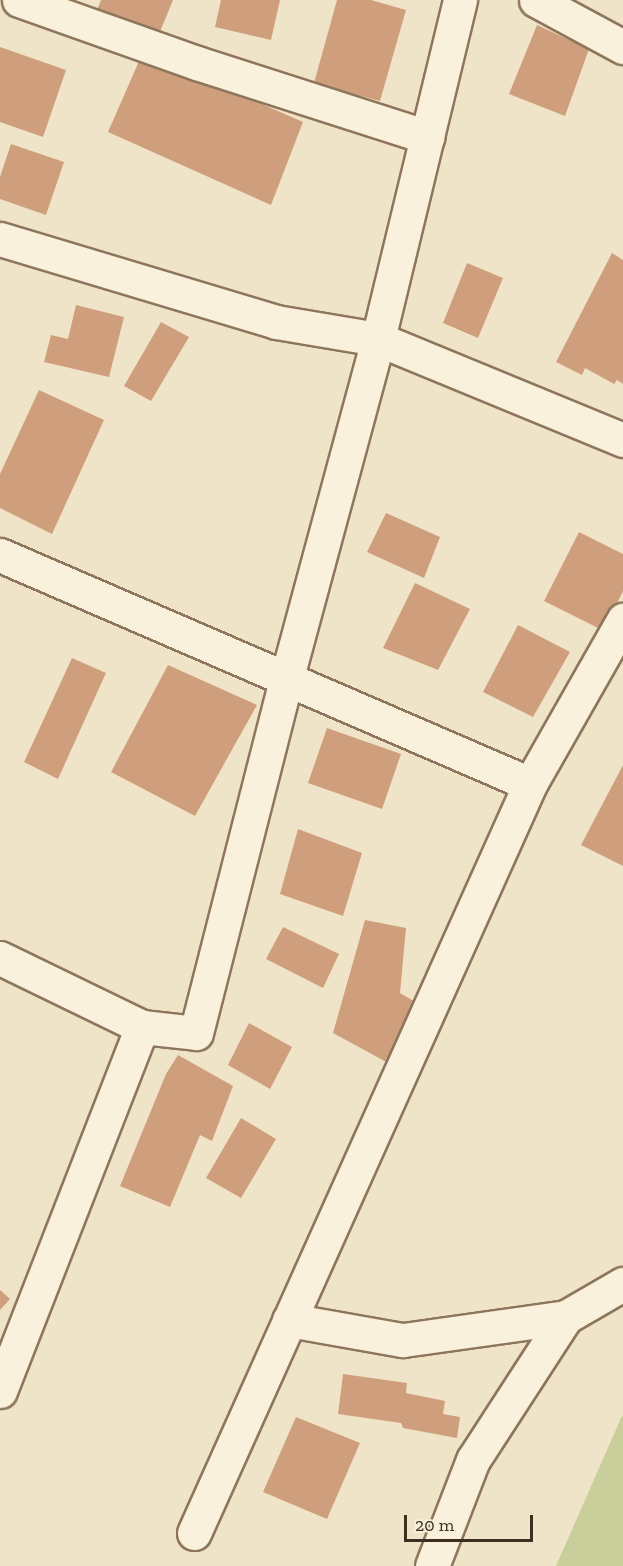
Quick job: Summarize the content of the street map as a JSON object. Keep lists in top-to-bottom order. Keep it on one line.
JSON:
{"scale_bar":"20 m"}
